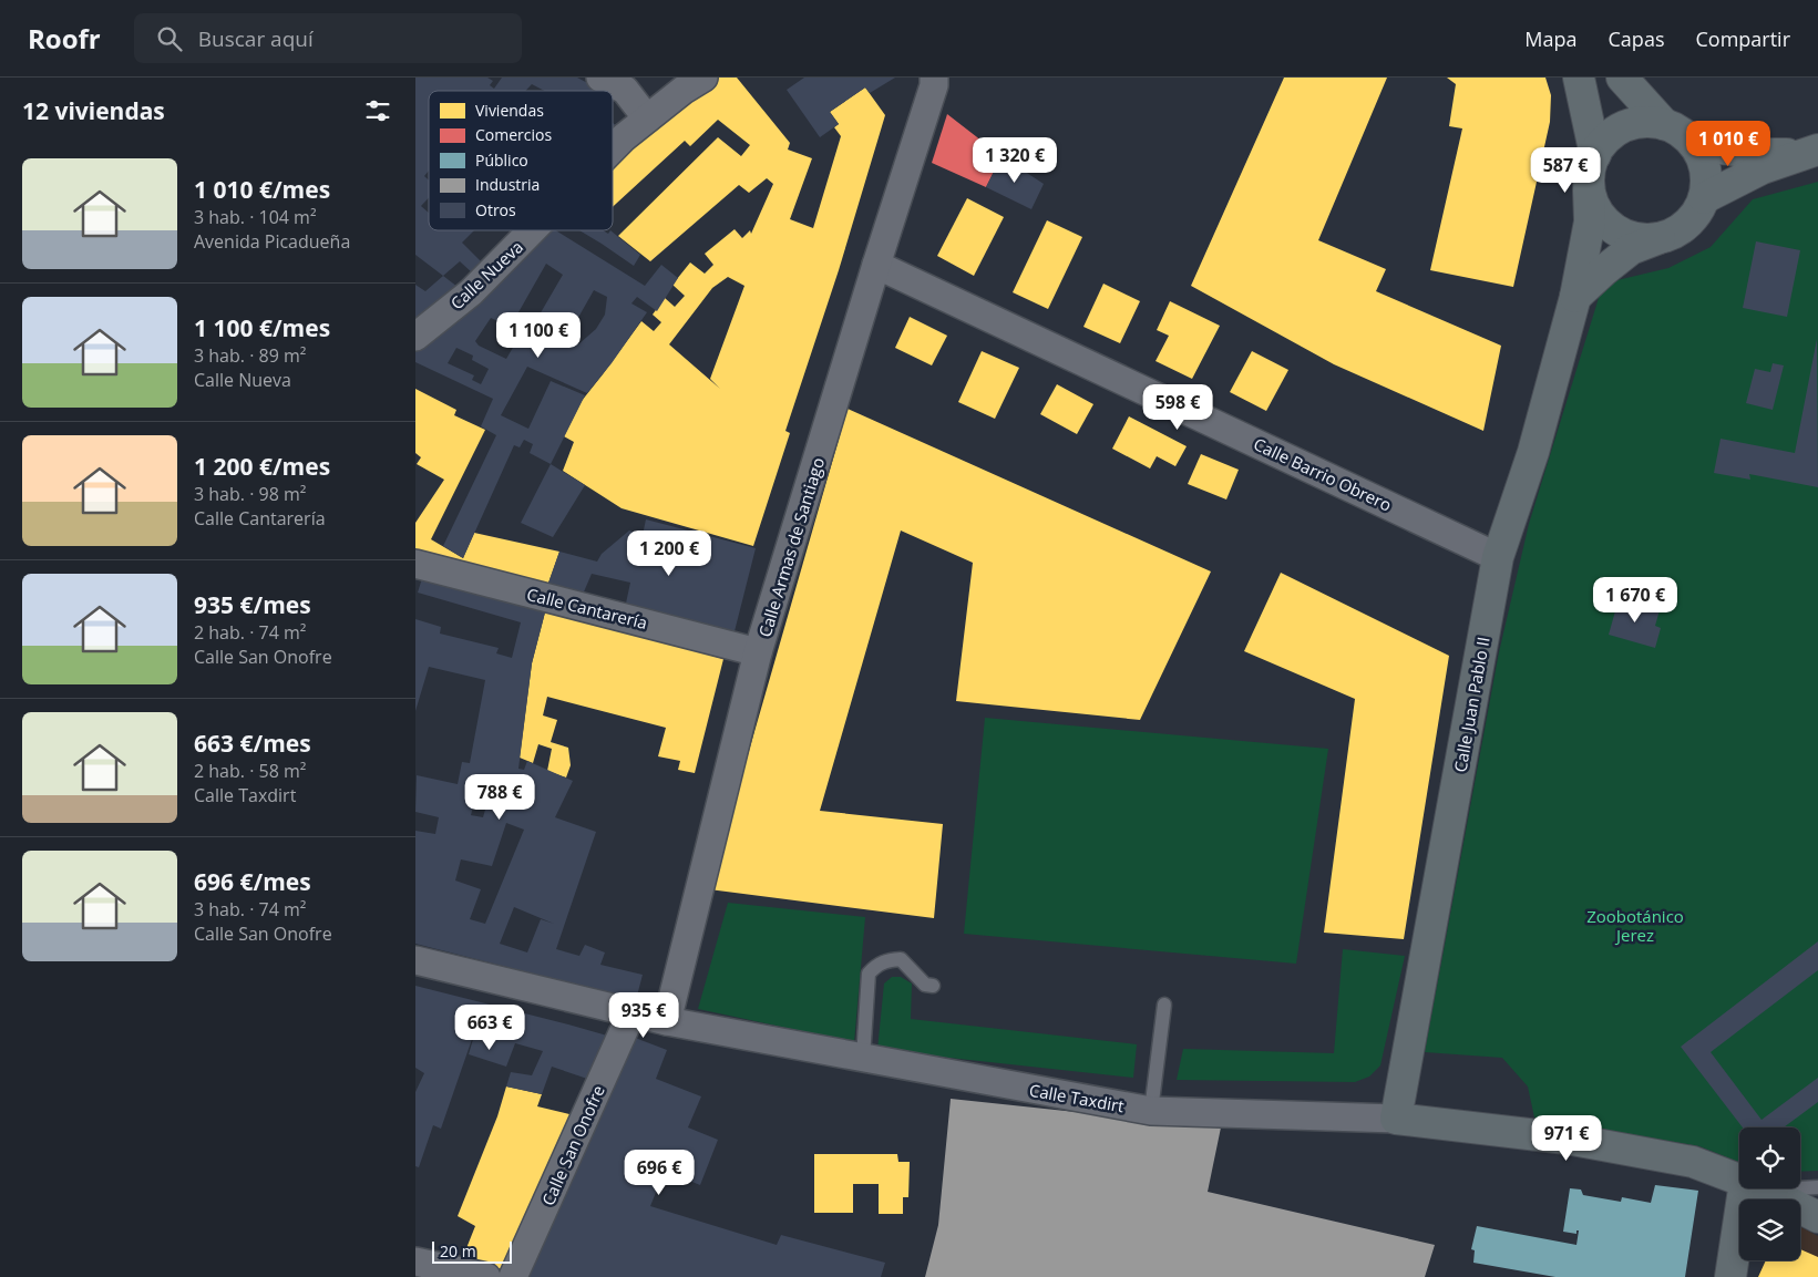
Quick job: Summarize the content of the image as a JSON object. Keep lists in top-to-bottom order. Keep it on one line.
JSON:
{"streets":{"main road":["Calle Juan Pablo II","Calle Taxdirt"],"street":["Calle Nueva","Calle Barrio Obrero","Calle Armas de Santiago","Calle Cantarería","Calle San Onofre"]},"crossings":[["Calle Barrio Obrero","Calle Armas de Santiago"],["Calle Barrio Obrero","Calle Juan Pablo II"],["Calle Armas de Santiago","Calle Cantarería"],["Calle Armas de Santiago","Calle Taxdirt"],["Calle Juan Pablo II","Calle Taxdirt"],["Calle Taxdirt","Calle San Onofre"]],"parks":["Zoobotánico Jerez"],"legend":["Viviendas","Comercios","Público","Industria","Otros"],"scale_bar":"20 m","page":{"header":"Roofr","search":"Buscar aquí","nav":["Mapa","Capas","Compartir"],"heading":"12 viviendas","price":["1 010 €","1 320 €","587 €","1 100 €","598 €","1 200 €","1 670 €","788 €","935 €","663 €","971 €","696 €"],"list":[{"name":"1 010 €/mes","note":"3 hab. · 104 m² · Avenida Picadueña"},{"name":"1 100 €/mes","note":"3 hab. · 89 m² · Calle Nueva"},{"name":"1 200 €/mes","note":"3 hab. · 98 m² · Calle Cantarería"},{"name":"935 €/mes","note":"2 hab. · 74 m² · Calle San Onofre"},{"name":"663 €/mes","note":"2 hab. · 58 m² · Calle Taxdirt"},{"name":"696 €/mes","note":"3 hab. · 74 m² · Calle San Onofre"}],"scale":"20 m"}}
